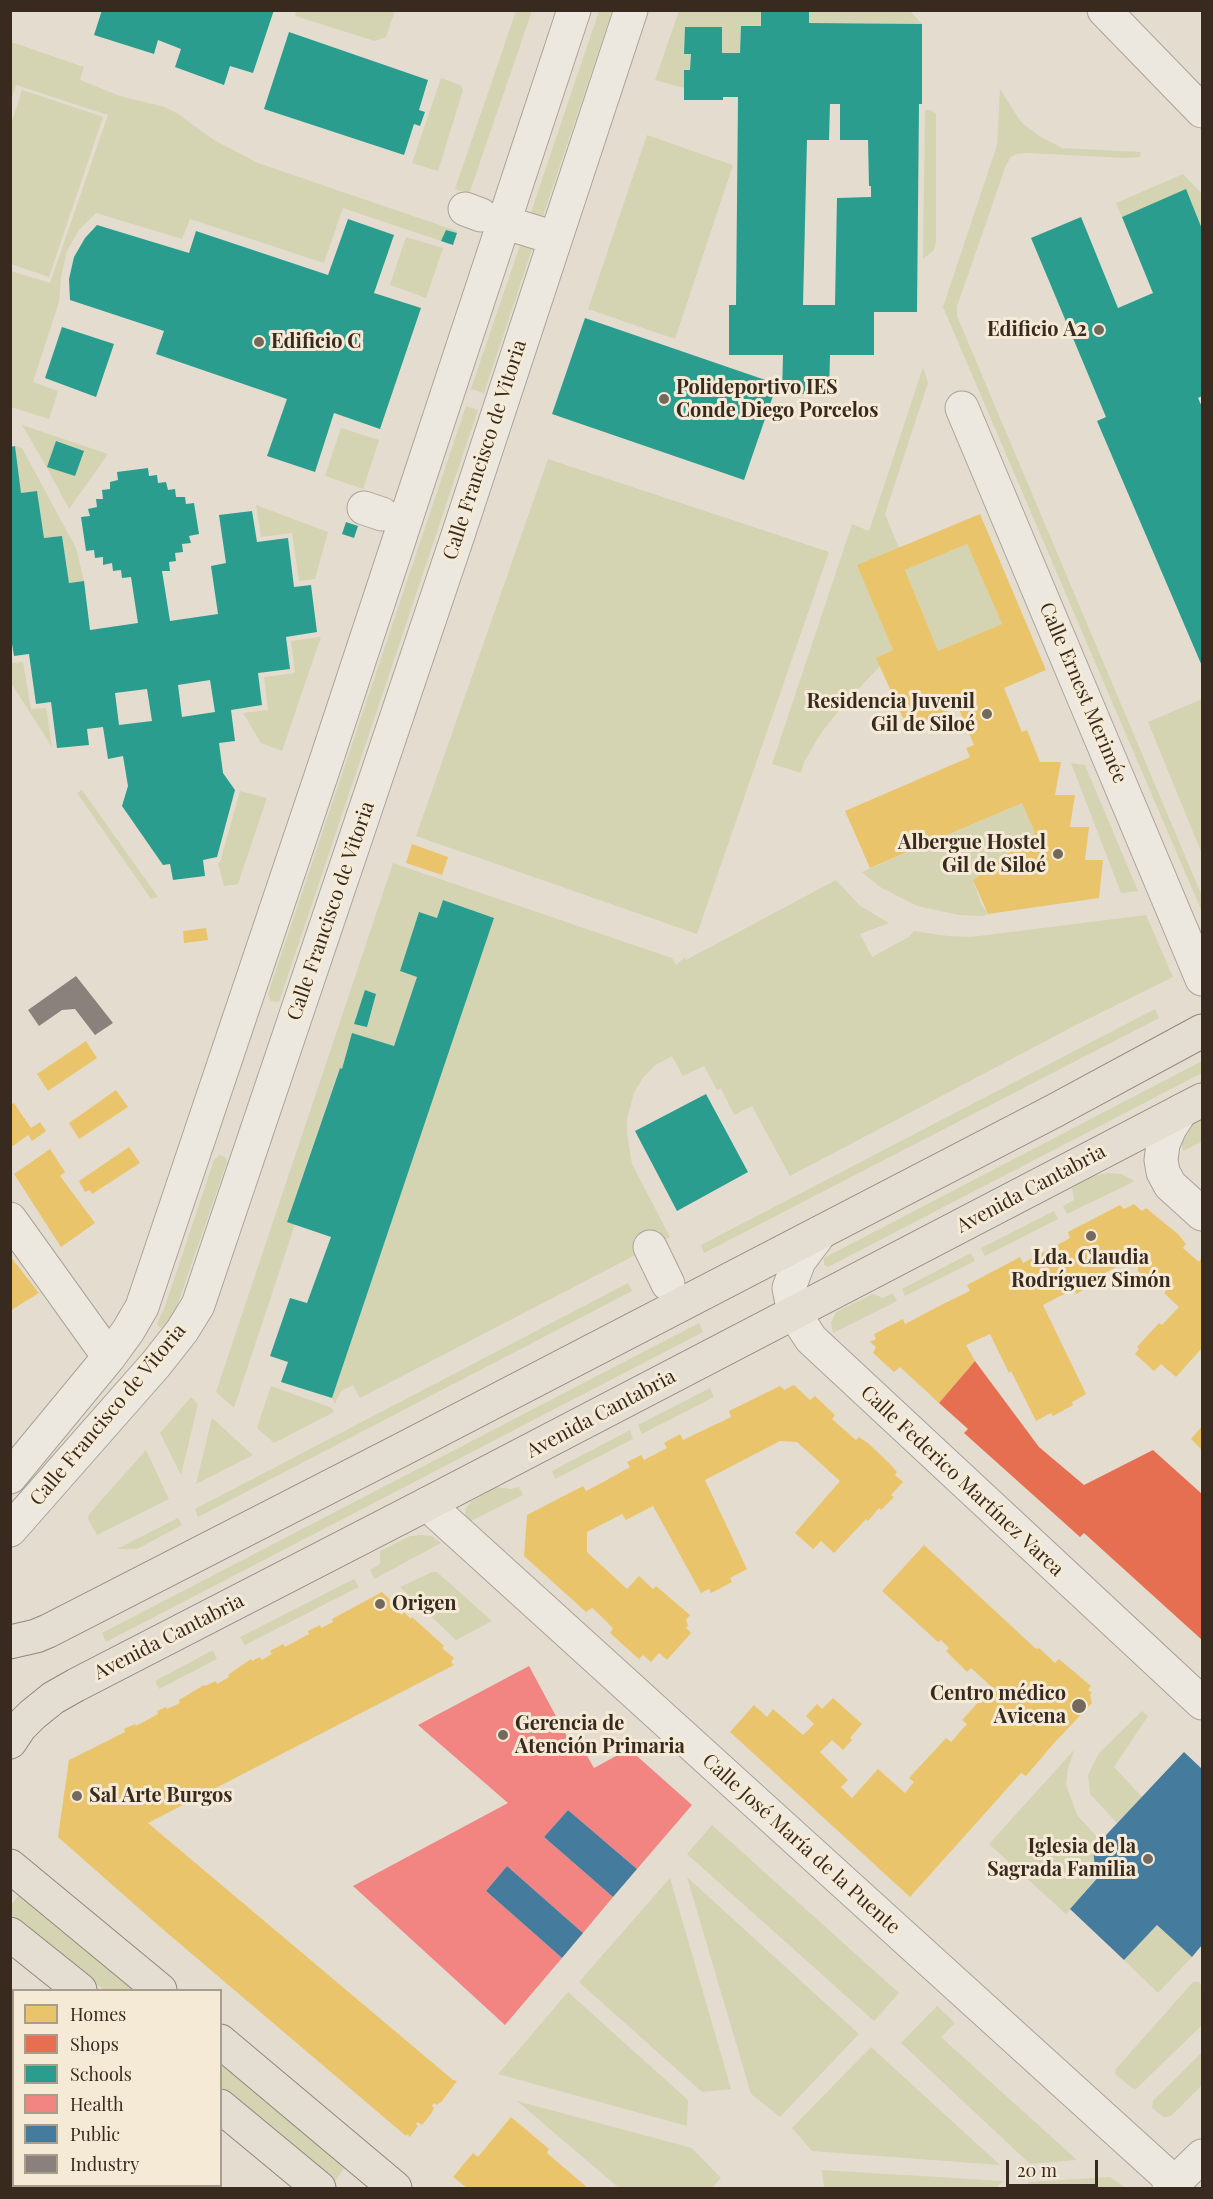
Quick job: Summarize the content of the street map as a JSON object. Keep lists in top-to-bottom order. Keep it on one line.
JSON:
{"streets":{"main road":["Avenida Cantabria"],"street":["Calle Francisco de Vitoria","Calle Ernest Merimée","Calle Federico Martínez Varea","Calle José María de la Puente"]},"crossings":[["Avenida Cantabria","Calle Federico Martínez Varea"],["Avenida Cantabria","Calle José María de la Puente"]],"places":["Edificio A2","Edificio C","Polideportivo IES Conde Diego Porcelos","Residencia Juvenil Gil de Siloé","Albergue Hostel Gil de Siloé","Lda. Claudia Rodríguez Simón","Origen","Centro médico Avicena","Gerencia de Atención Primaria","Sal Arte Burgos","Iglesia de la Sagrada Familia"],"legend":["Homes","Shops","Schools","Health","Public","Industry"],"scale_bar":"20 m"}
